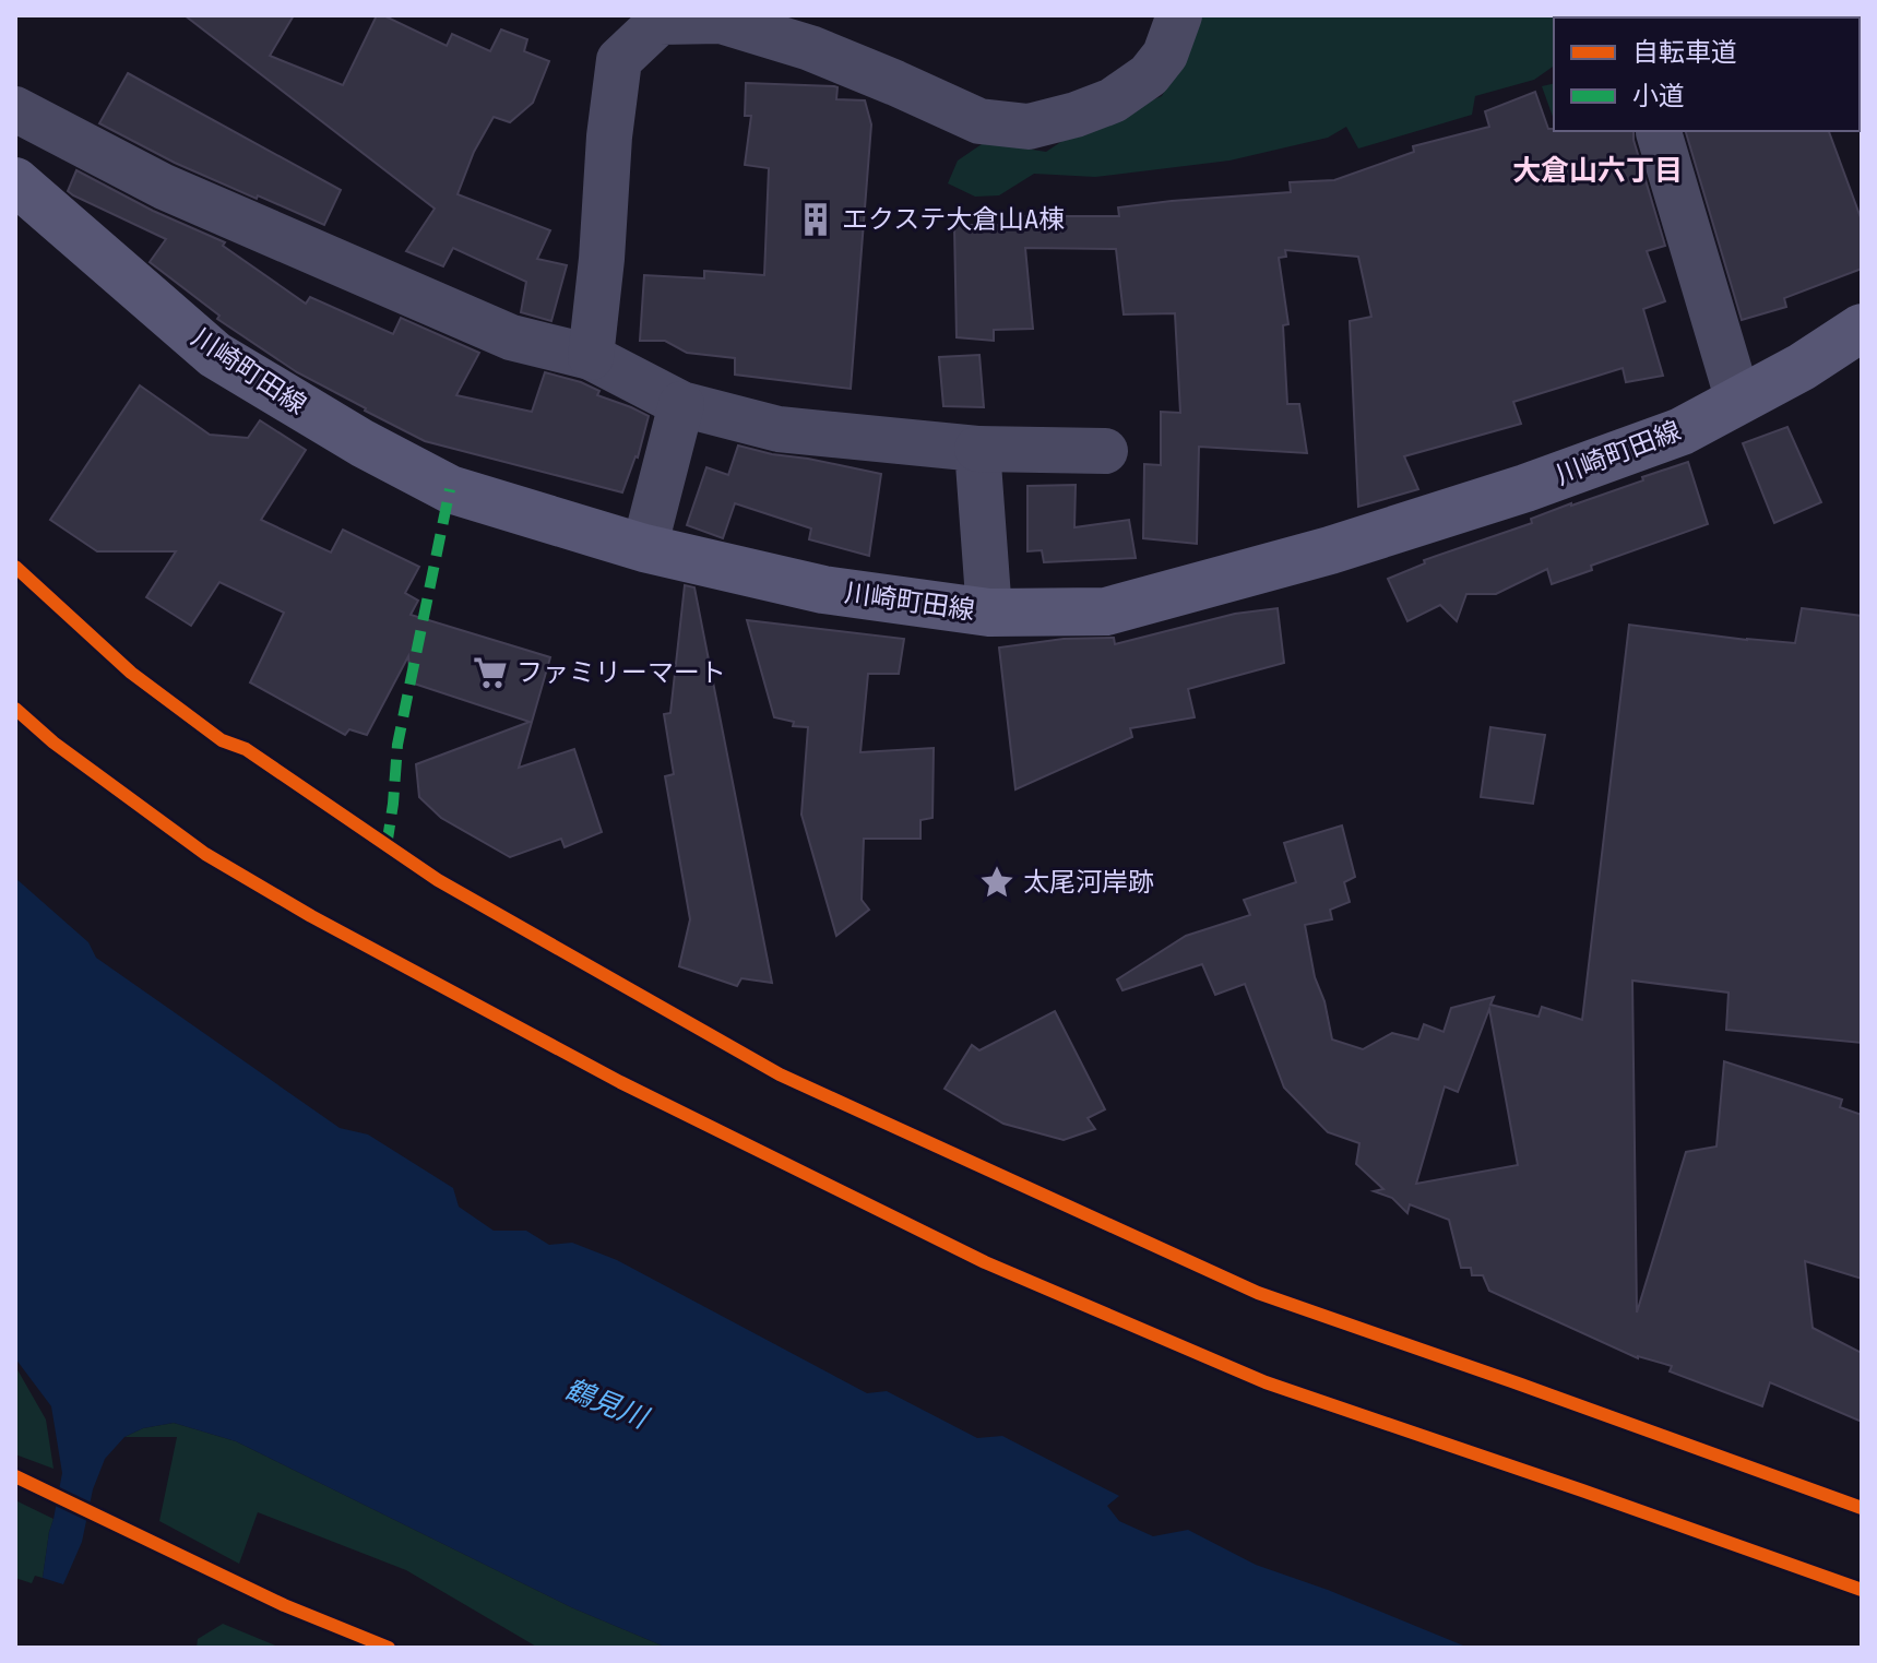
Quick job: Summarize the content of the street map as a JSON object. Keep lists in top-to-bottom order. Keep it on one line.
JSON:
{"streets":{"main road":["川崎町田線"]},"districts":["大倉山六丁目"],"water":["鶴見川"],"places":{"building":["エクステ大倉山A棟"],"supermarket":["ファミリーマート"],"place":["太尾河岸跡"]},"legend":["自転車道","小道"]}
